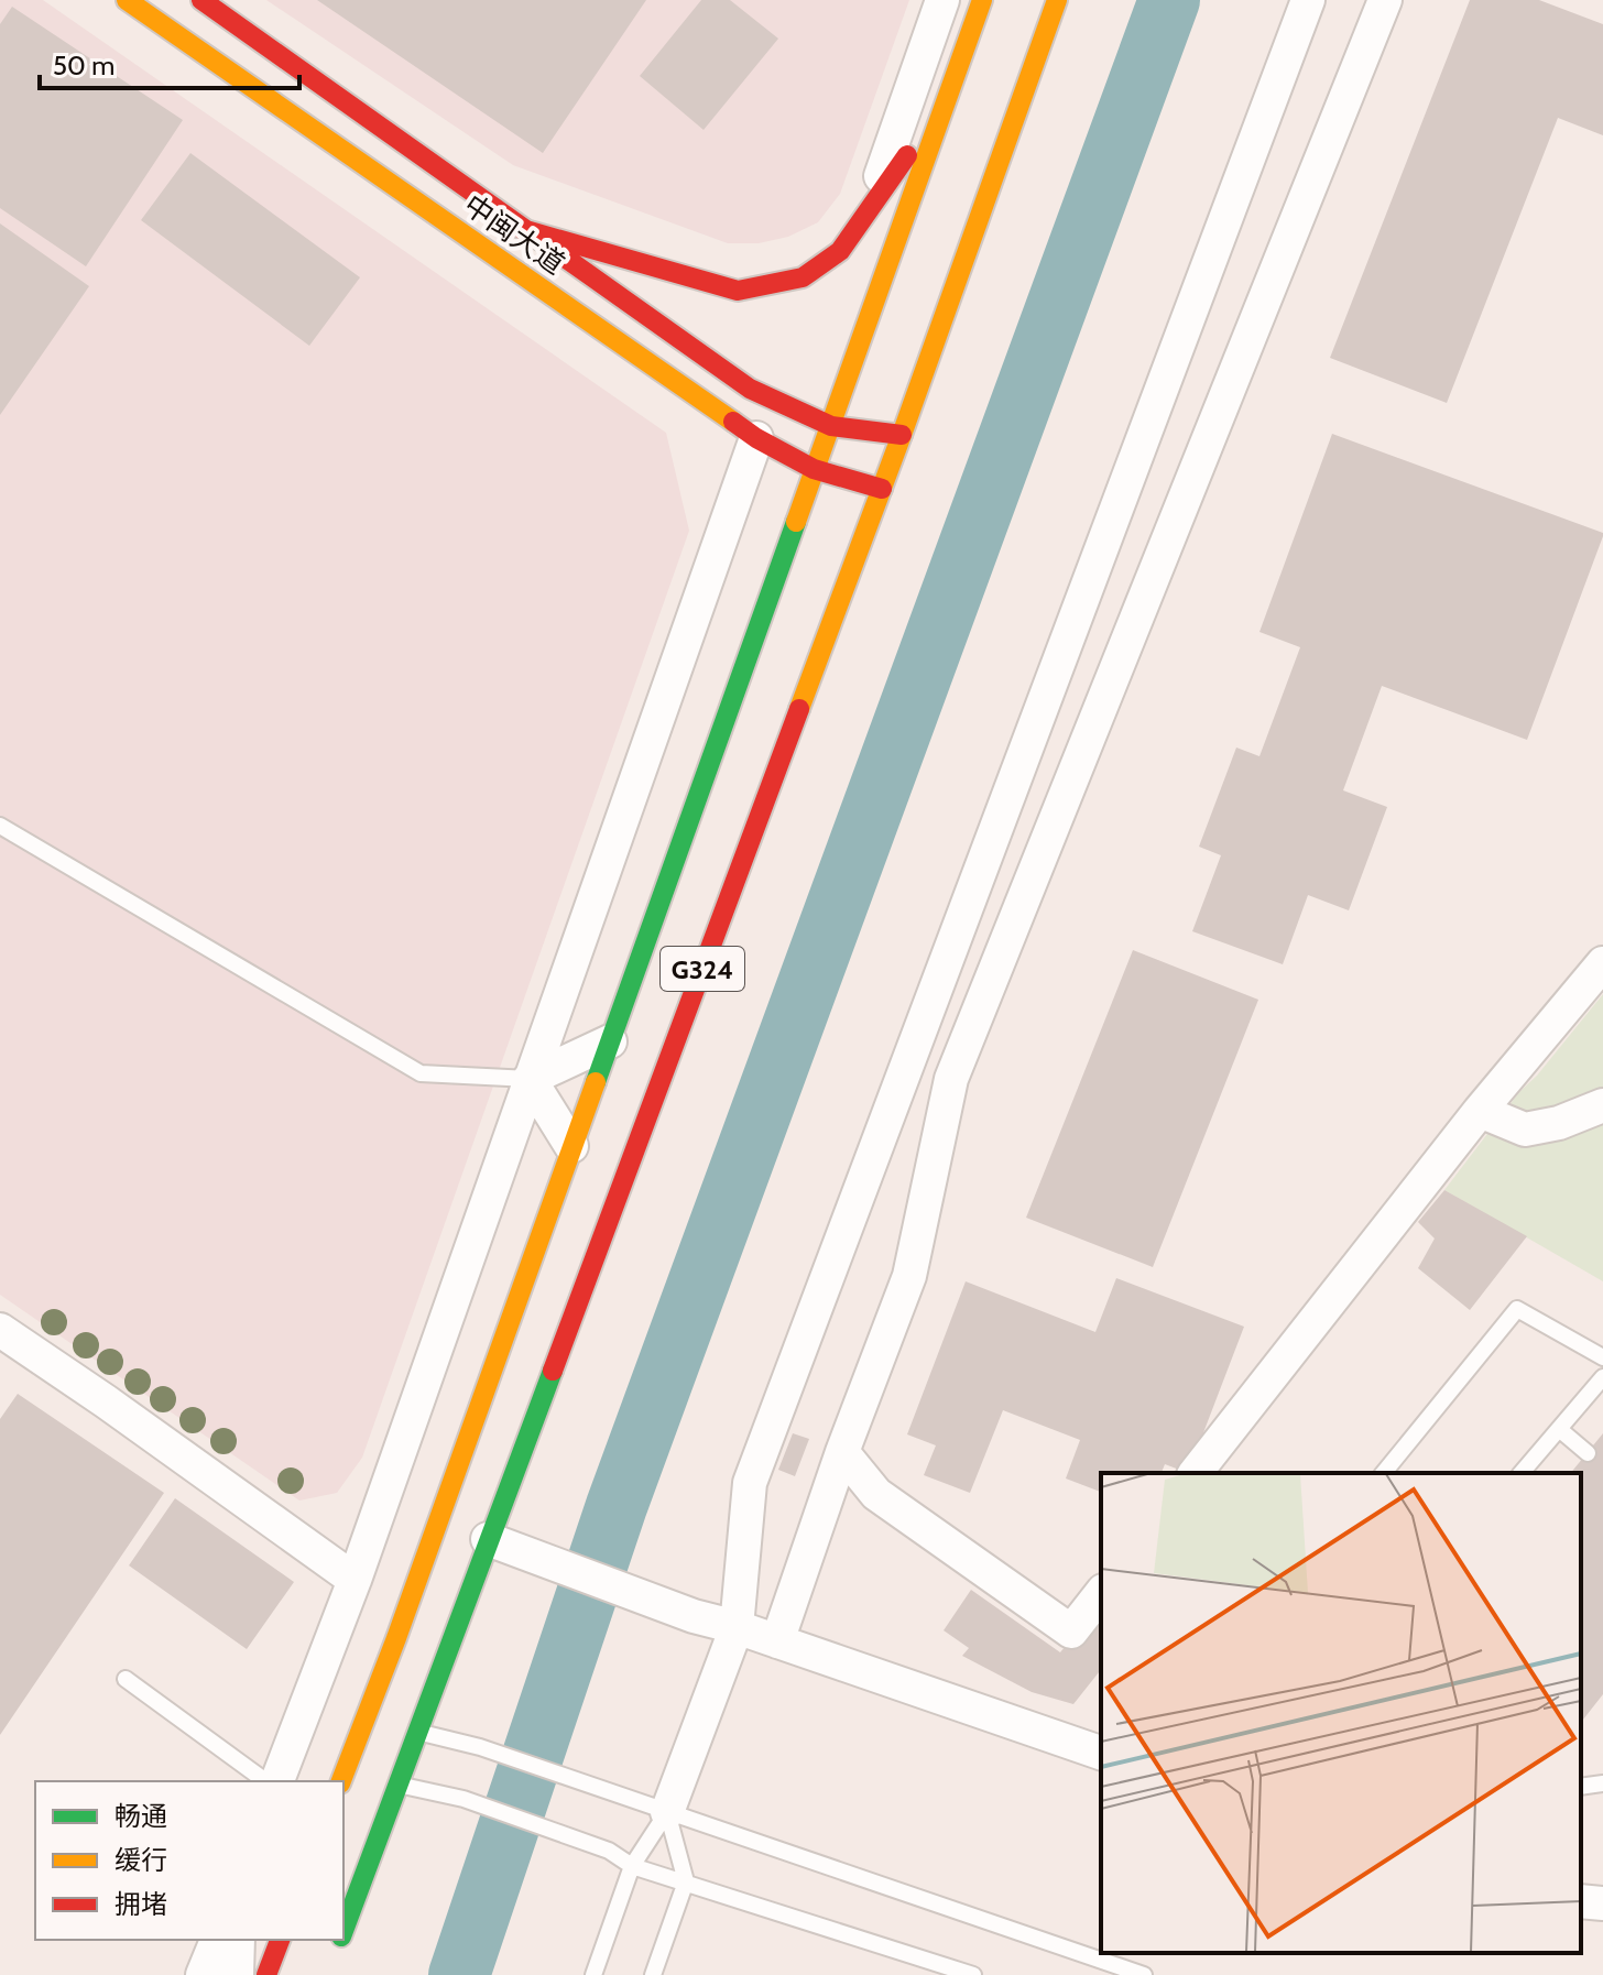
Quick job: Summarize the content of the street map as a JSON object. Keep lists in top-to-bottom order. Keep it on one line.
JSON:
{"streets":{"main road":["中闽大道","G324"]},"crossings":[["中闽大道","G324"]],"legend":["畅通","缓行","拥堵"],"scale_bar":"50 m"}
